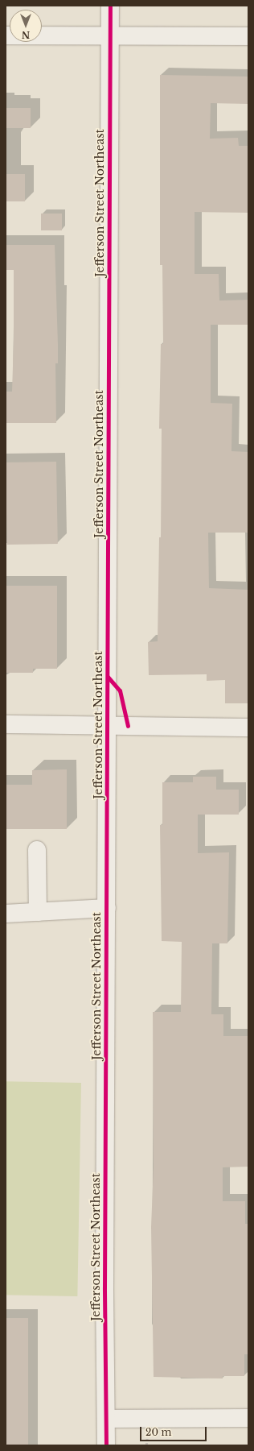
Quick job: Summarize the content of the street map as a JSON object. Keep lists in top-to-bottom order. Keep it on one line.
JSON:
{"streets":{"street":["Jefferson Street Northeast"]},"scale_bar":"20 m","north":"bottom"}
